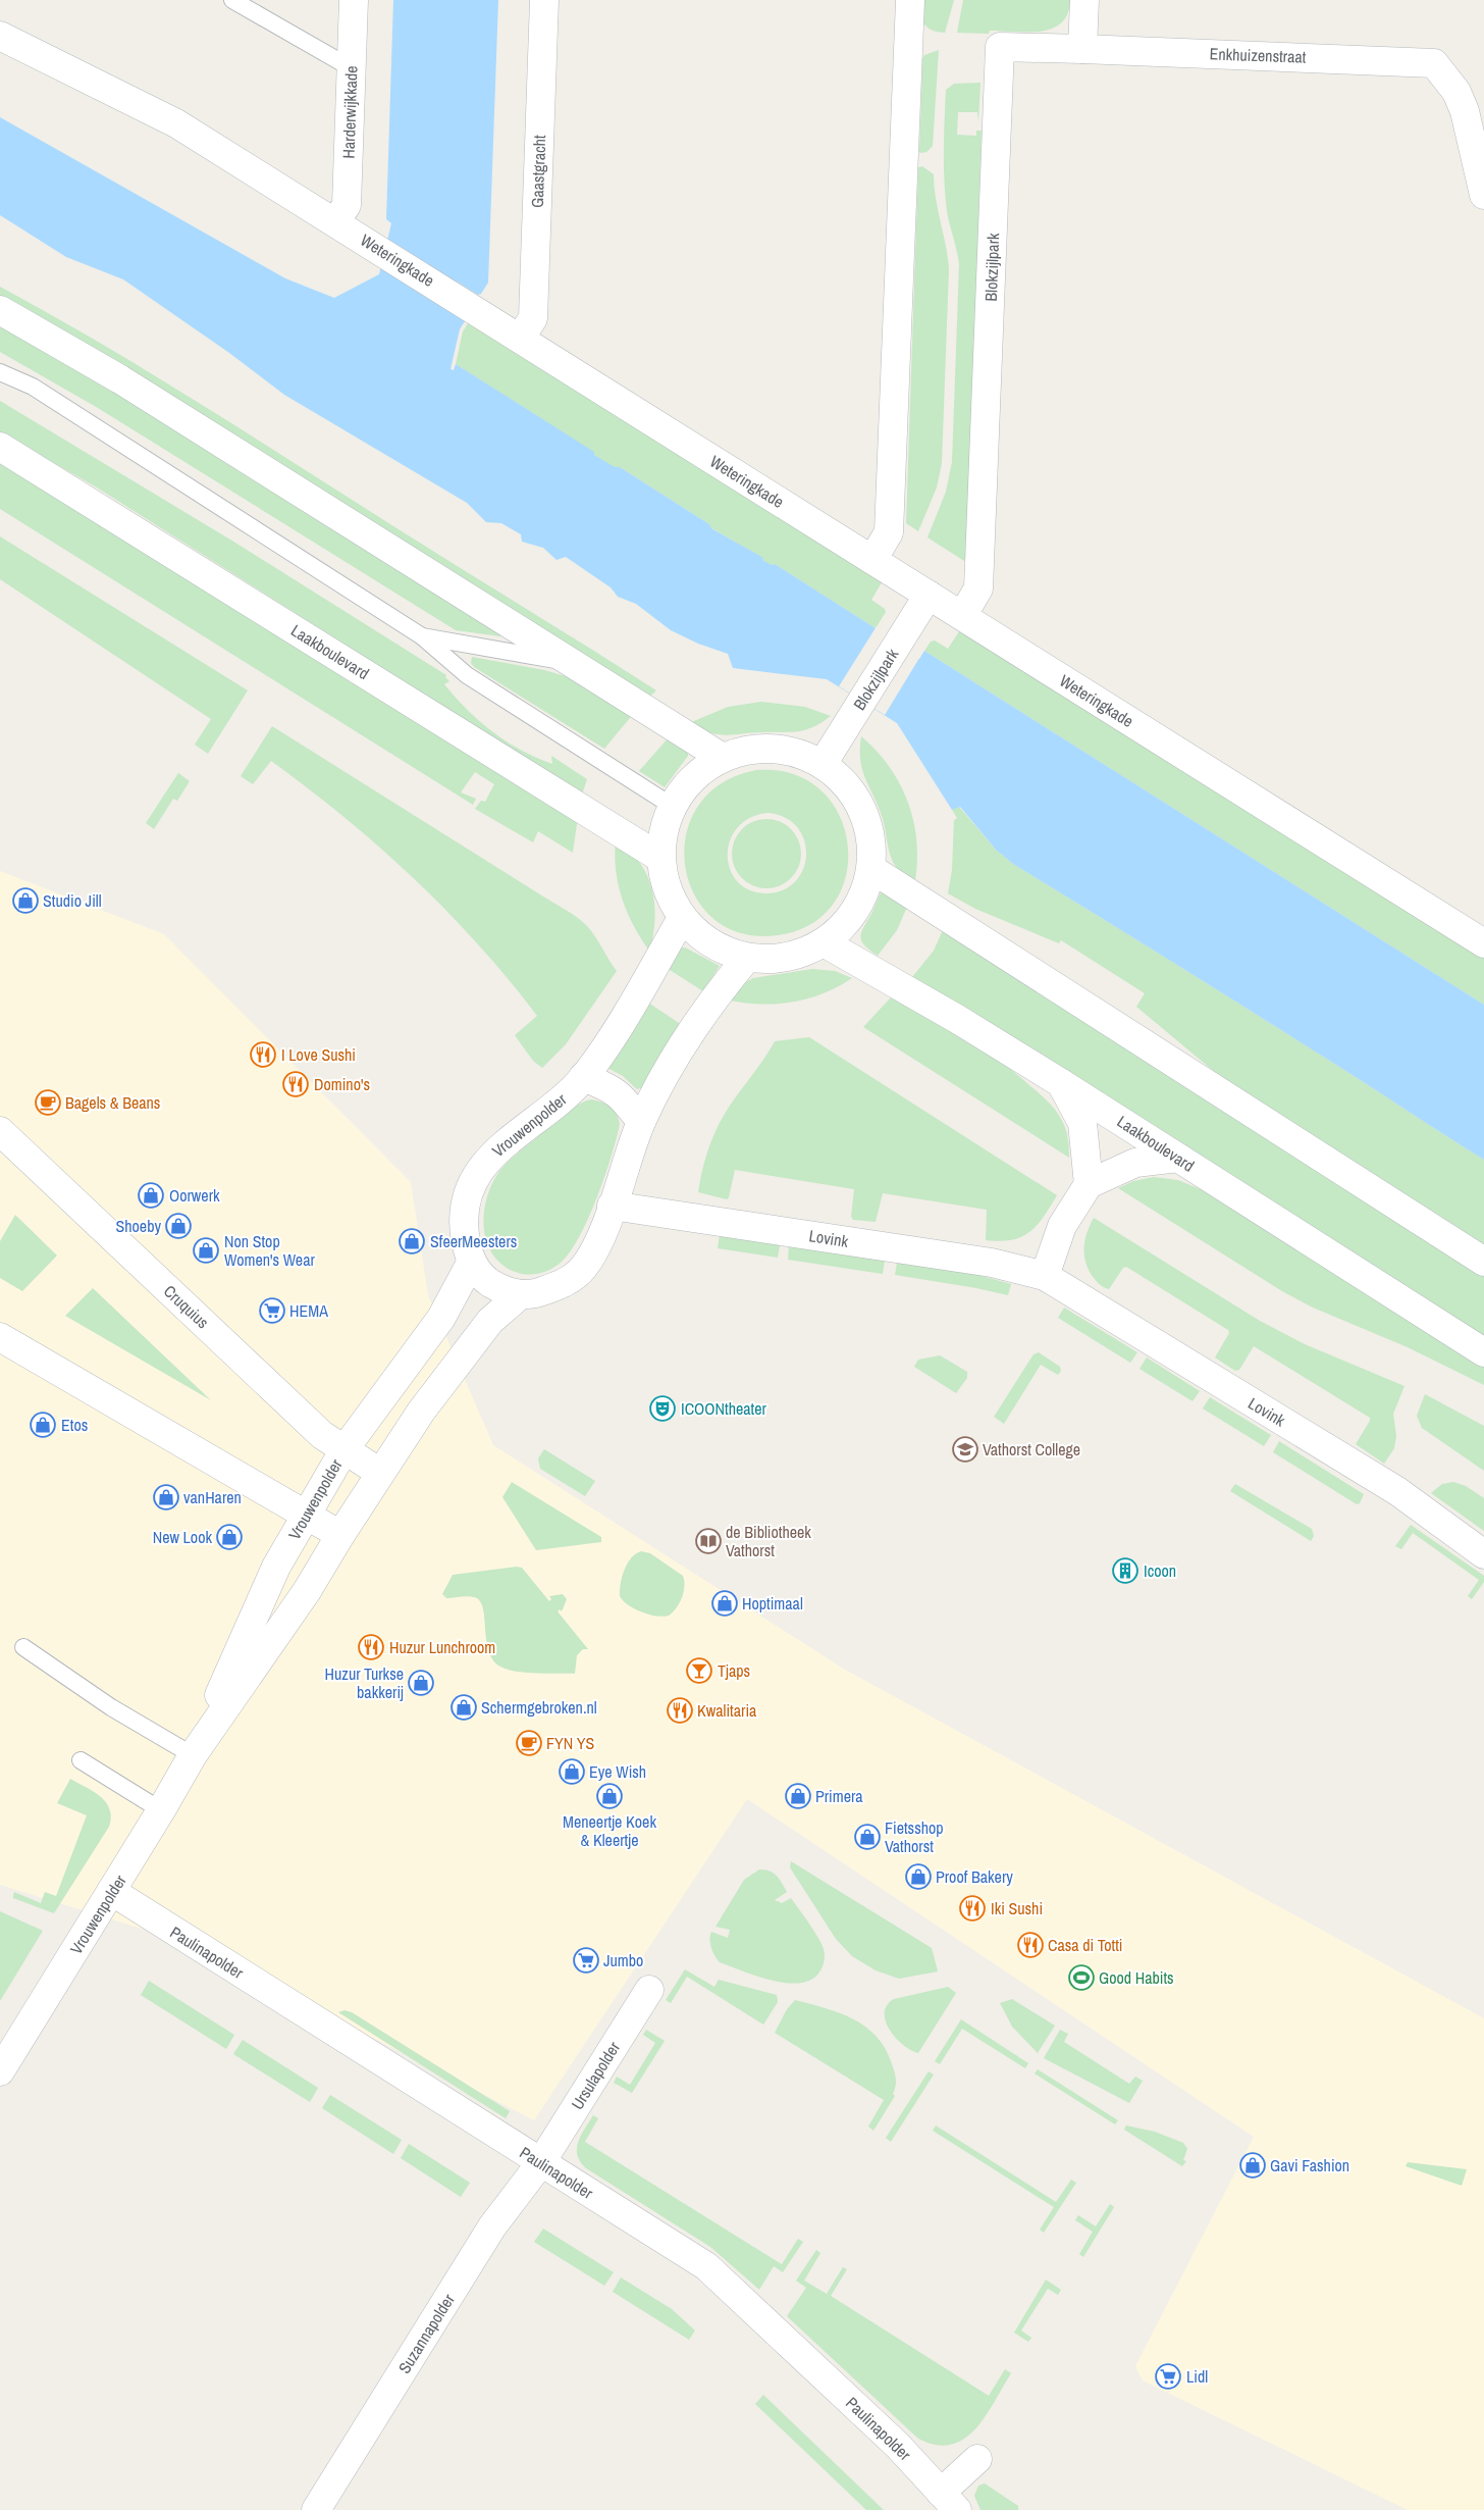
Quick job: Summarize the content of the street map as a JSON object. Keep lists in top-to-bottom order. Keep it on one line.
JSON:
{"streets":{"street":["Enkhuizenstraat","Harderwijkkade","Gaastgracht","Weteringkade","Blokzijlpark","Laakboulevard","Vrouwenpolder","Lovink","Cruquius","Paulinapolder","Ursulapolder","Suzannapolder"]},"crossings":[["Enkhuizenstraat","Blokzijlpark"],["Harderwijkkade","Weteringkade"],["Gaastgracht","Weteringkade"],["Weteringkade","Blokzijlpark"],["Vrouwenpolder","Cruquius"],["Vrouwenpolder","Paulinapolder"],["Paulinapolder","Ursulapolder"],["Paulinapolder","Suzannapolder"],["Ursulapolder","Suzannapolder"]],"places":{"shop":["Studio Jill","Oorwerk","Shoeby","SfeerMeesters","Non Stop Women's Wear","Etos","vanHaren","New Look","Hoptimaal","Huzur Turkse bakkerij","Schermgebroken.nl","Eye Wish","Meneertje Koek & Kleertje","Primera","Fietsshop Vathorst","Proof Bakery","Gavi Fashion"],"restaurant":["I Love Sushi","Domino's","Huzur Lunchroom","Kwalitaria","Iki Sushi","Casa di Totti"],"cafe":["Bagels & Beans","FYN YS"],"supermarket":["HEMA","Jumbo","Lidl"],"theatre":["ICOONtheater"],"school or university":["Vathorst College"],"library":["de Bibliotheek Vathorst"],"building":["Icoon"],"bar":["Tjaps"],"sports":["Good Habits"]}}
